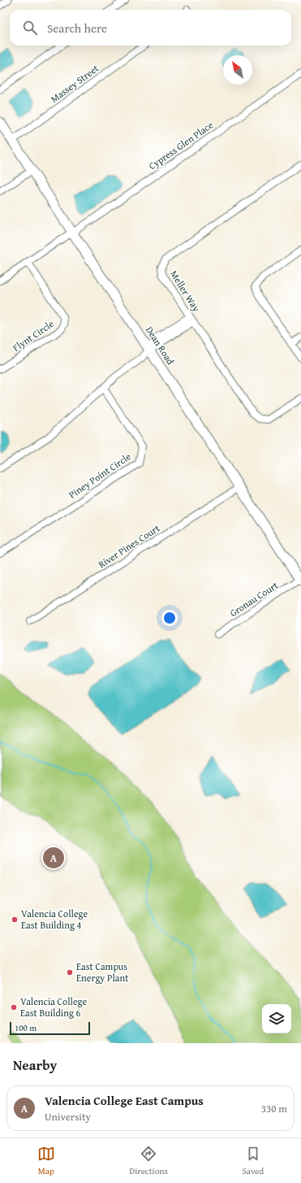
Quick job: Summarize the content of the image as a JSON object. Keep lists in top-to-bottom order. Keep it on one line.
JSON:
{"streets":{"main road":["Dean Road"],"street":["Massey Street","Cypress Glen Place","Meller Way","Flynt Circle","Piney Point Circle","River Pines Court","Gronau Court"]},"crossings":[["Massey Street","Dean Road"],["Cypress Glen Place","Flynt Circle"],["Cypress Glen Place","Dean Road"],["Dean Road","River Pines Court"],["Dean Road","Gronau Court"]],"places":["Valencia College East Building 4","East Campus Energy Plant","Valencia College East Building 6"],"scale_bar":"100 m","north":"top left","page":{"search":"Search here","pins":"A","scale":"100 m","heading":"Nearby","list":[{"mark":"A","name":"Valencia College East Campus","note":"University","value":"330 m"}],"nav":["Map","Directions","Saved"]}}
